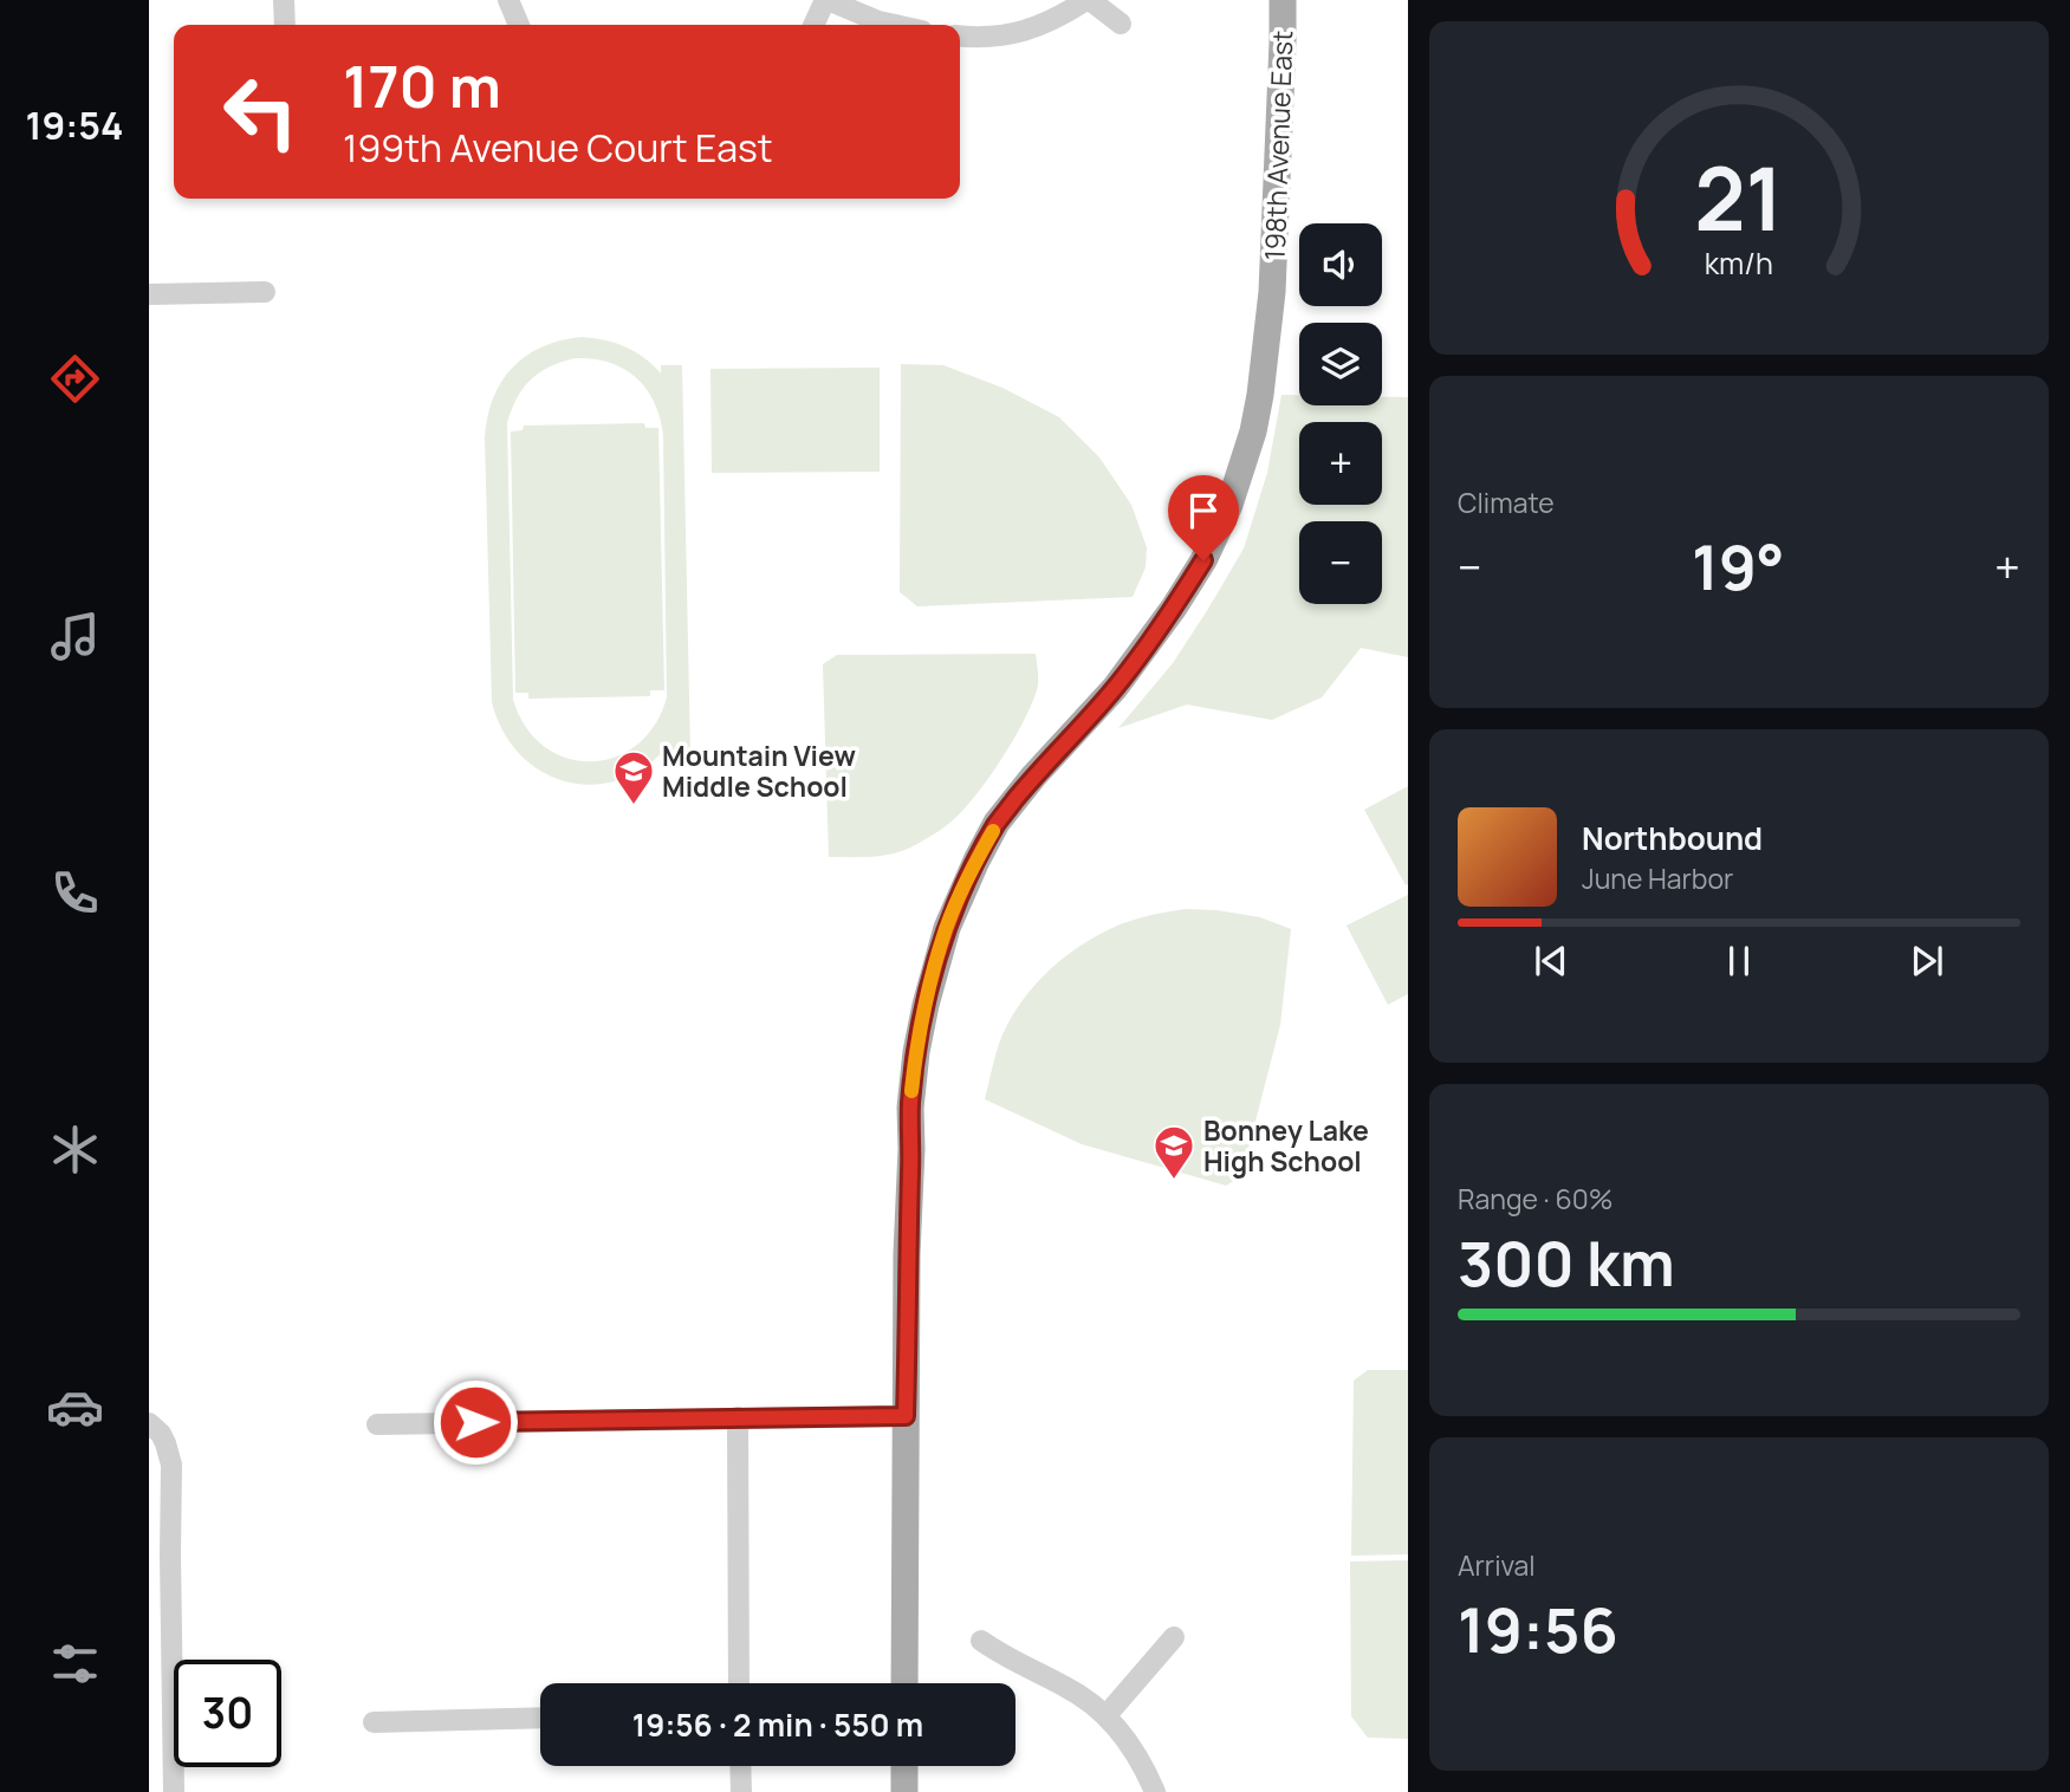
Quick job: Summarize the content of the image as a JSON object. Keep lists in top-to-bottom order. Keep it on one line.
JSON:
{"streets":{"main road":["198th Avenue East"]},"places":{"school or university":["Mountain View Middle School","Bonney Lake High School"]},"page":{"tabs":"19:54","turn":["170 m","199th Avenue Court East"],"map_buttons":["+","−"],"tile":["Climate",["Range · 60%","300 km"],["Arrival","19:56"]],"heat":["−","19°","+"],"song":["Northbound","June Harbor"],"limit":"30","trip":"19:56 · 2 min · 550 m","gauge":["21","km/h"]}}
